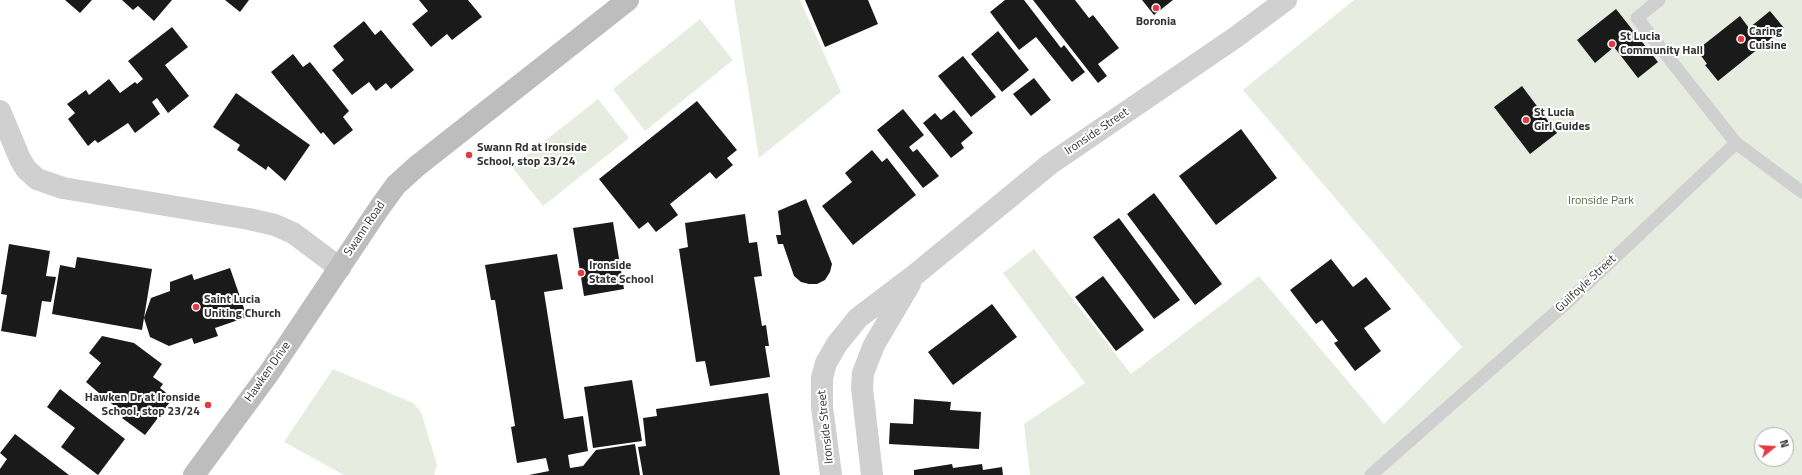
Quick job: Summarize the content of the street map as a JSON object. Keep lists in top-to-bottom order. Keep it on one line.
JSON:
{"streets":{"main road":["Swann Road","Hawken Drive"],"street":["Ironside Street"],"lane":["Guilfoyle Street"]},"crossings":[["Swann Road","Hawken Drive"]],"parks":["Ironside Park"],"places":["Boronia","Caring Cuisine","St Lucia Community Hall","St Lucia Girl Guides","Swann Rd at Ironside School, stop 23/24","Ironside State School","Saint Lucia Uniting Church","Hawken Dr at Ironside School, stop 23/24"],"north":"right"}
